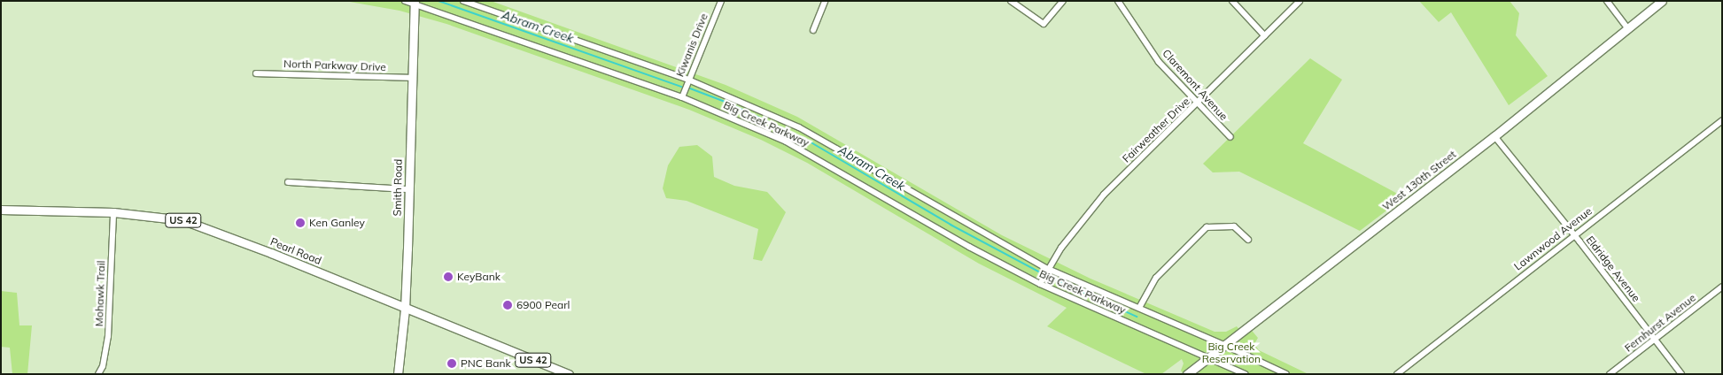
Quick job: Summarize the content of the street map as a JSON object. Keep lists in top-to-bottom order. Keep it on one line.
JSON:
{"streets":{"main road":["West 130th Street","Smith Road","US 42","Pearl Road"],"street":["Kiwanis Drive","North Parkway Drive","Claremont Avenue","Big Creek Parkway","Fairweather Drive","Lawnwood Avenue","Eldridge Avenue","Mohawk Trail","Fernhurst Avenue"]},"crossings":[["Kiwanis Drive","Big Creek Parkway"],["North Parkway Drive","Smith Road"],["Claremont Avenue","Fairweather Drive"],["Big Creek Parkway","Fairweather Drive"],["Big Creek Parkway","West 130th Street"],["Big Creek Parkway","Smith Road"],["West 130th Street","Eldridge Avenue"],["Smith Road","Pearl Road"],["Lawnwood Avenue","Eldridge Avenue"],["Pearl Road","Mohawk Trail"],["Eldridge Avenue","Fernhurst Avenue"]],"water":["Abram Creek"],"parks":["Big Creek Reservation"],"places":["Ken Ganley","KeyBank","6900 Pearl","PNC Bank"]}
